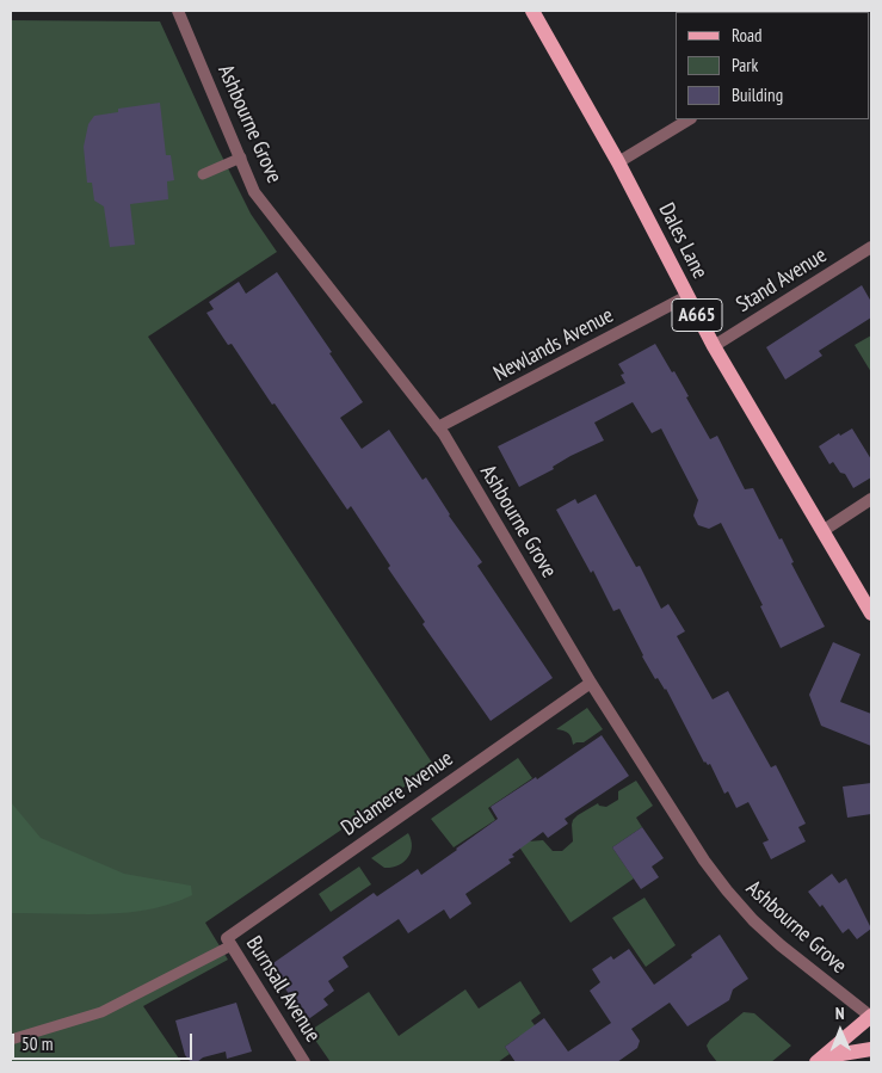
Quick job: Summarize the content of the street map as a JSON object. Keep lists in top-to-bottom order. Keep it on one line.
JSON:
{"streets":{"main road":["Dales Lane","A665"],"street":["Ashbourne Grove","Stand Avenue","Newlands Avenue","Delamere Avenue","Burnsall Avenue"]},"crossings":[["Ashbourne Grove","Newlands Avenue"],["Ashbourne Grove","Delamere Avenue"],["Dales Lane","Stand Avenue"],["Dales Lane","Newlands Avenue"],["Delamere Avenue","Burnsall Avenue"]],"legend":["Road","Park","Building"],"scale_bar":"50 m","north":"top"}
